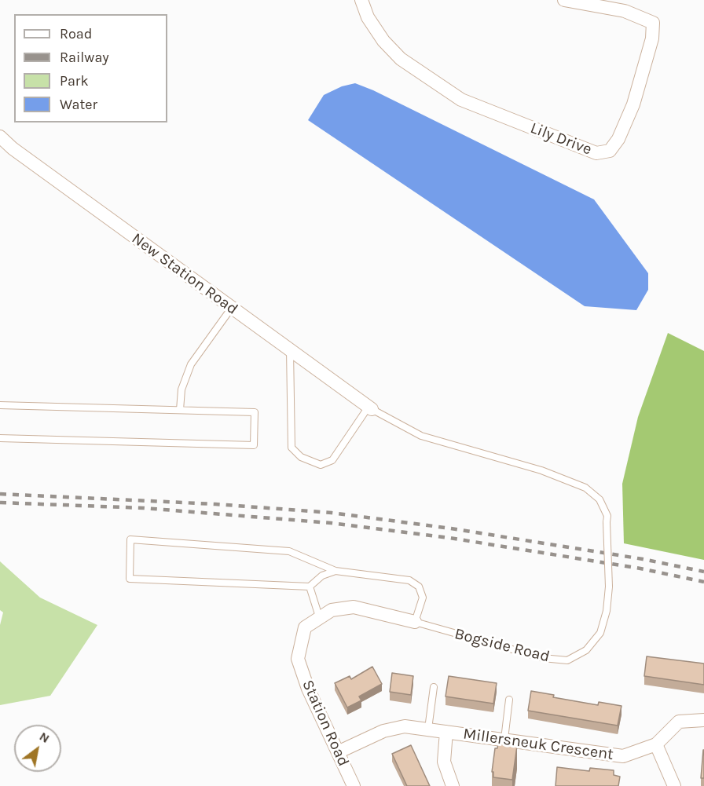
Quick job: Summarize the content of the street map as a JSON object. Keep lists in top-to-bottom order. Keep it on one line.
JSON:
{"streets":{"street":["Lily Drive","New Station Road","Bogside Road","Station Road","Millersneuk Crescent"]},"crossings":[["New Station Road","Bogside Road"],["Bogside Road","Station Road"],["Station Road","Millersneuk Crescent"]],"legend":["Road","Railway","Park","Water"],"north":"top right"}
